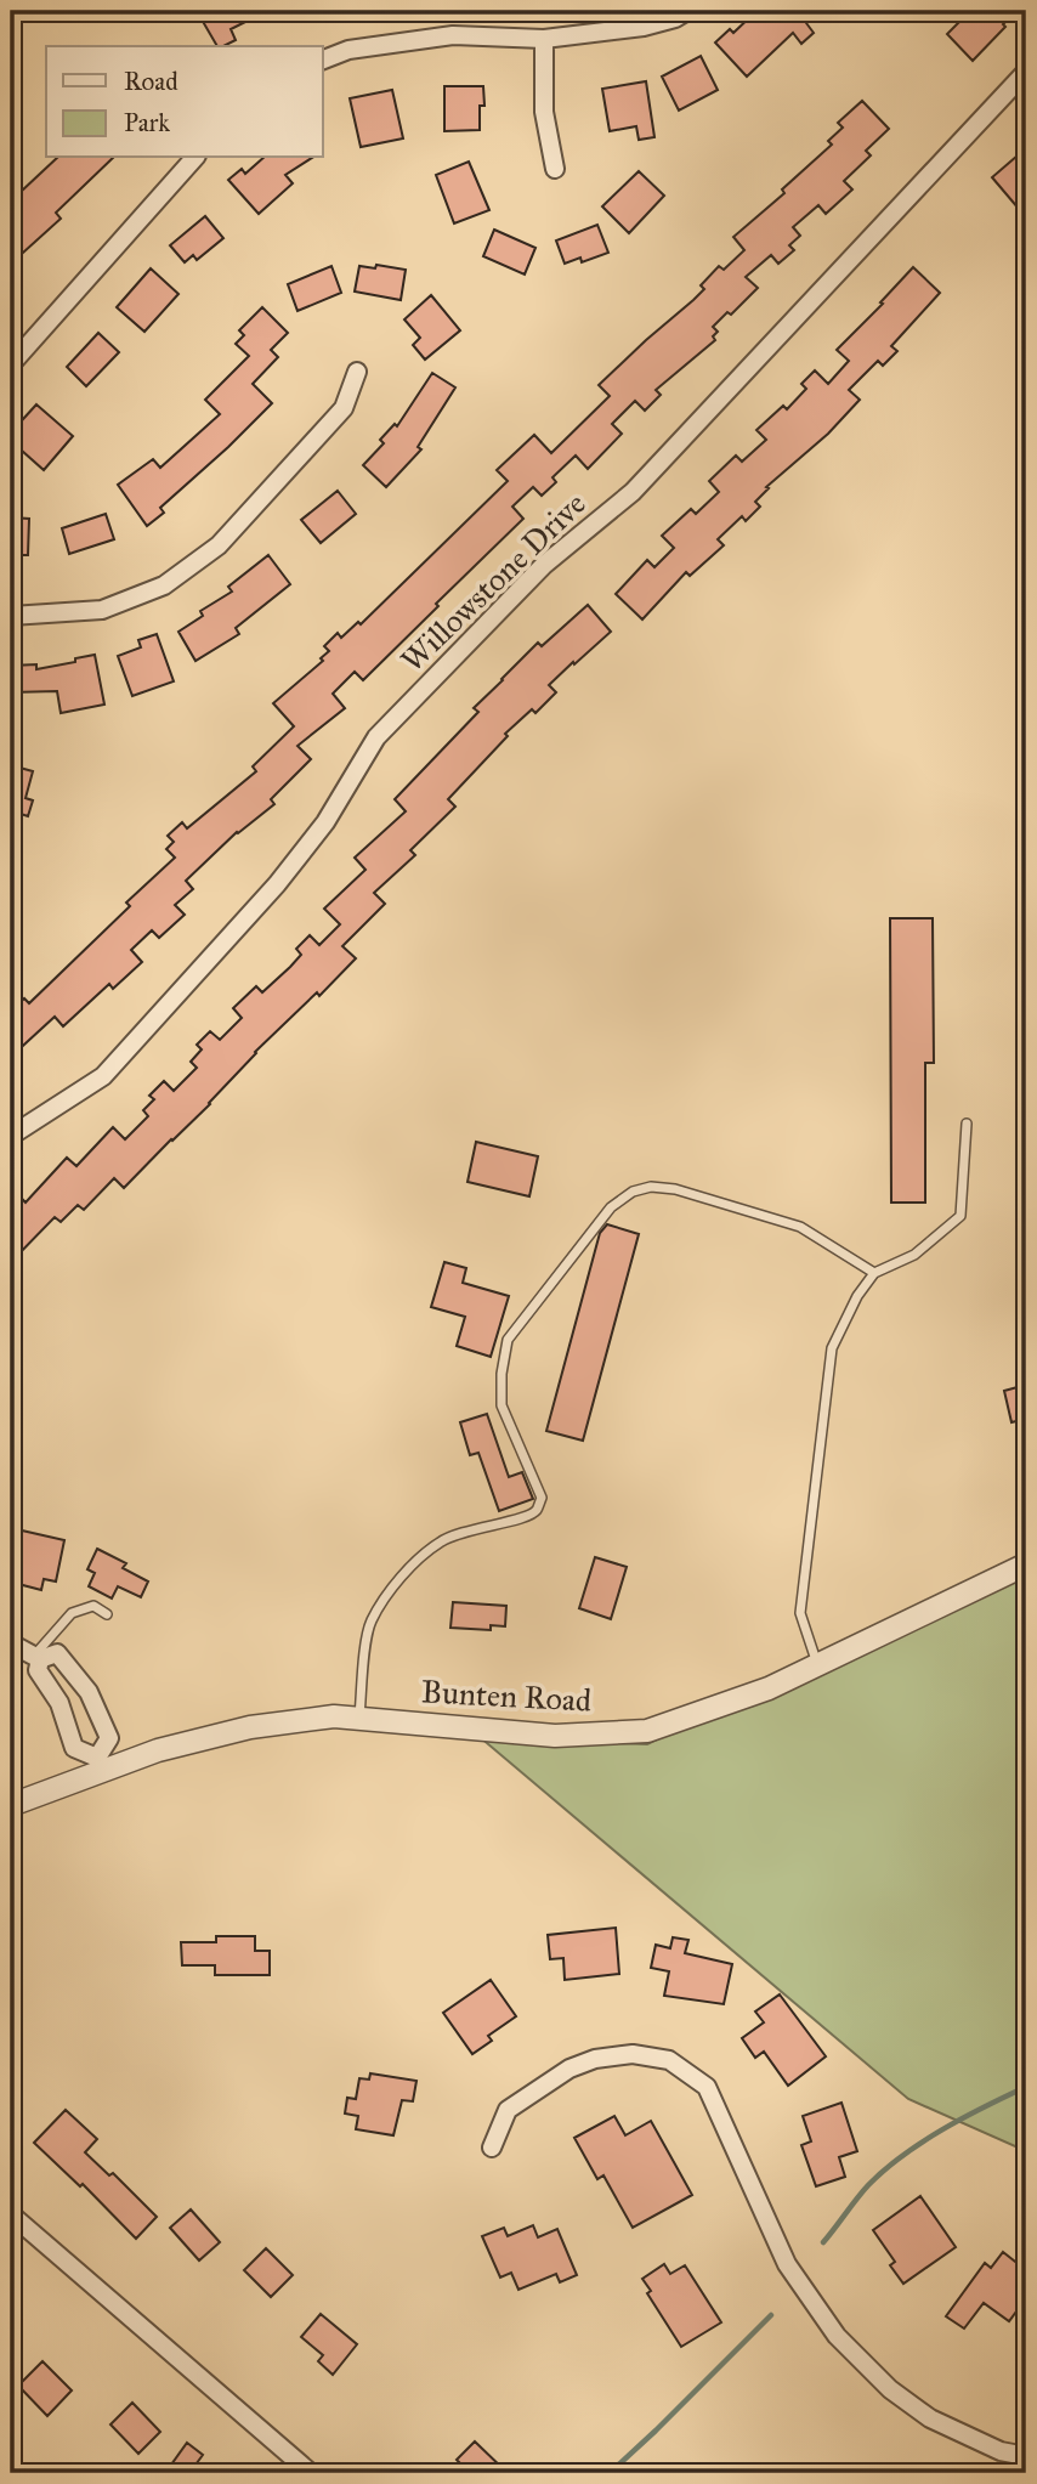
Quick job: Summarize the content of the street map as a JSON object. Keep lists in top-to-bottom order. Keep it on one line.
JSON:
{"streets":{"street":["Willowstone Drive","Bunten Road"]},"legend":["Road","Park"]}
